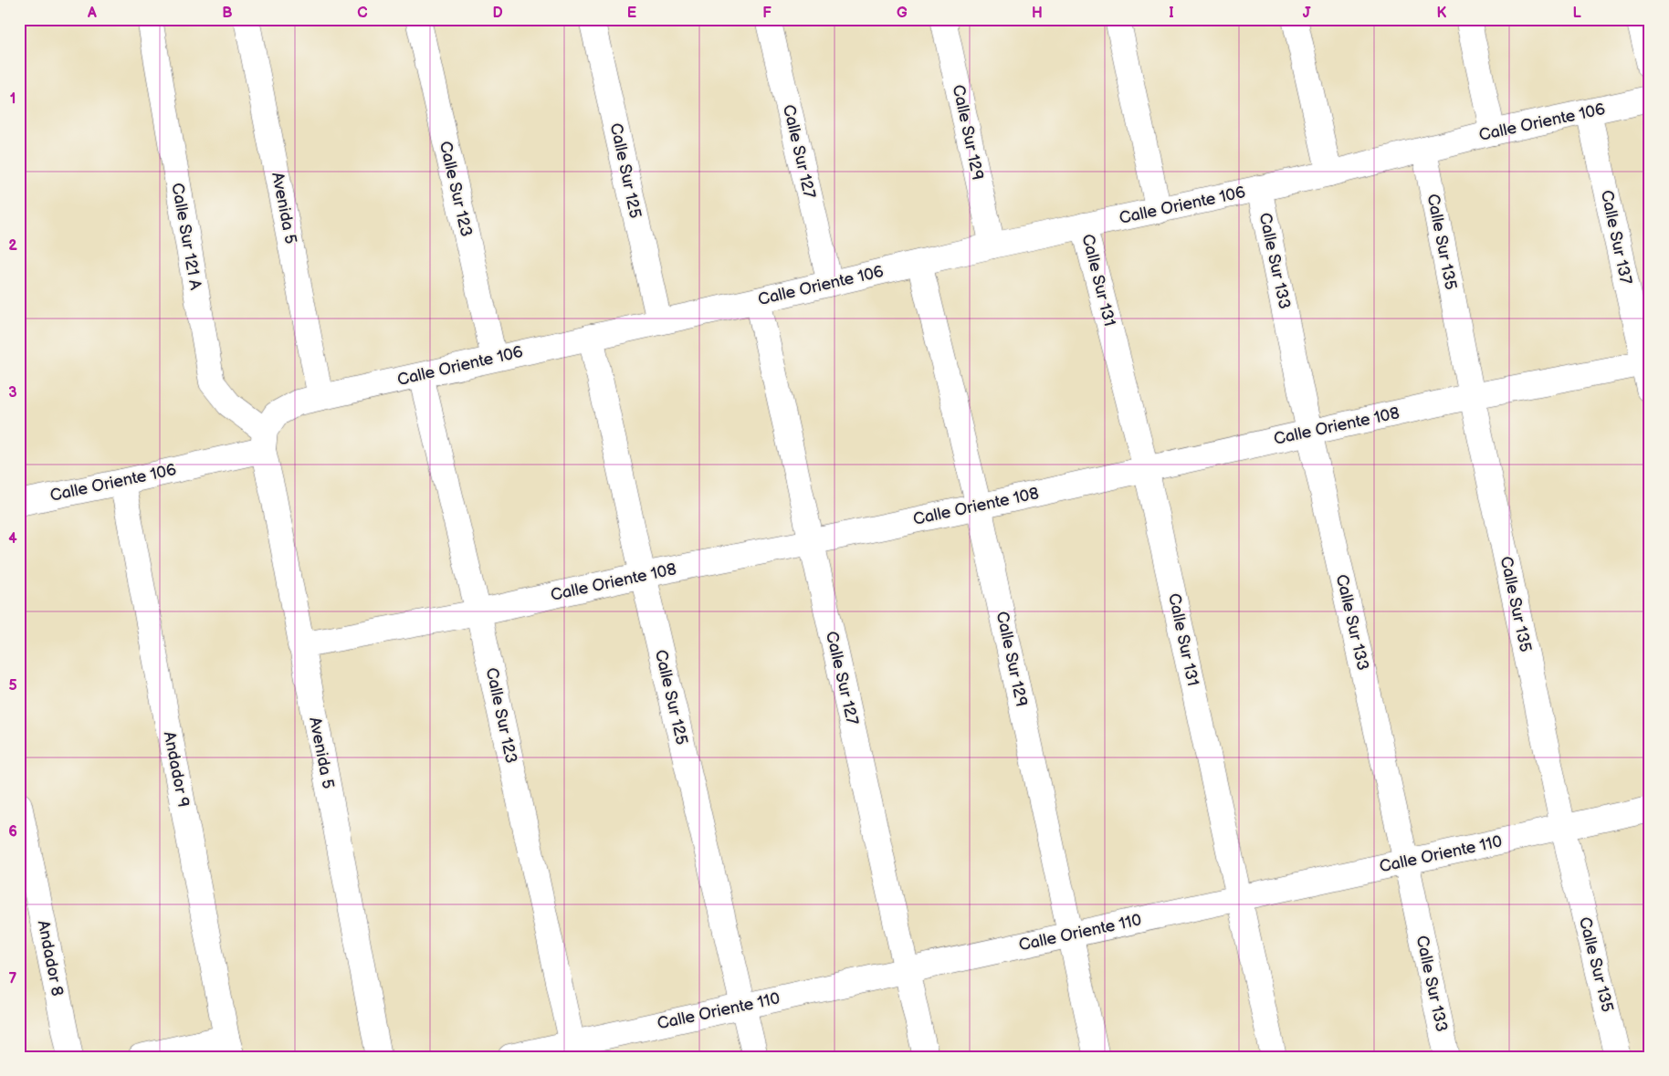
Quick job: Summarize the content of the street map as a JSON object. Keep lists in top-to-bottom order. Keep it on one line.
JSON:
{"streets":{"street":["Calle Oriente 106","Calle Sur 129","Calle Sur 127","Calle Sur 125","Calle Sur 123","Avenida 5","Calle Sur 121 A","Calle Sur 137","Calle Sur 135","Calle Sur 133","Calle Sur 131","Calle Oriente 108","Andador 9","Calle Oriente 110","Andador 8"]},"crossings":[["Calle Oriente 106","Calle Sur 129"],["Calle Oriente 106","Calle Sur 127"],["Calle Oriente 106","Calle Sur 125"],["Calle Oriente 106","Calle Sur 123"],["Calle Oriente 106","Avenida 5"],["Calle Oriente 106","Calle Sur 121 A"],["Calle Oriente 106","Calle Sur 137"],["Calle Oriente 106","Calle Sur 135"],["Calle Oriente 106","Calle Sur 133"],["Calle Oriente 106","Calle Sur 131"],["Calle Oriente 106","Andador 9"],["Calle Sur 129","Calle Oriente 108"],["Calle Sur 129","Calle Oriente 110"],["Calle Sur 127","Calle Oriente 108"],["Calle Sur 127","Calle Oriente 110"],["Calle Sur 125","Calle Oriente 108"],["Calle Sur 125","Calle Oriente 110"],["Calle Sur 123","Calle Oriente 108"],["Calle Sur 123","Calle Oriente 110"],["Avenida 5","Calle Sur 121 A"],["Avenida 5","Calle Oriente 108"],["Calle Sur 137","Calle Oriente 108"],["Calle Sur 135","Calle Oriente 108"],["Calle Sur 135","Calle Oriente 110"],["Calle Sur 133","Calle Oriente 108"],["Calle Sur 133","Calle Oriente 110"],["Calle Sur 131","Calle Oriente 108"],["Calle Sur 131","Calle Oriente 110"]],"grid":{"columns":["A","B","C","D","E","F","G","H","I","J","K","L"],"rows":["1","2","3","4","5","6","7"]}}
